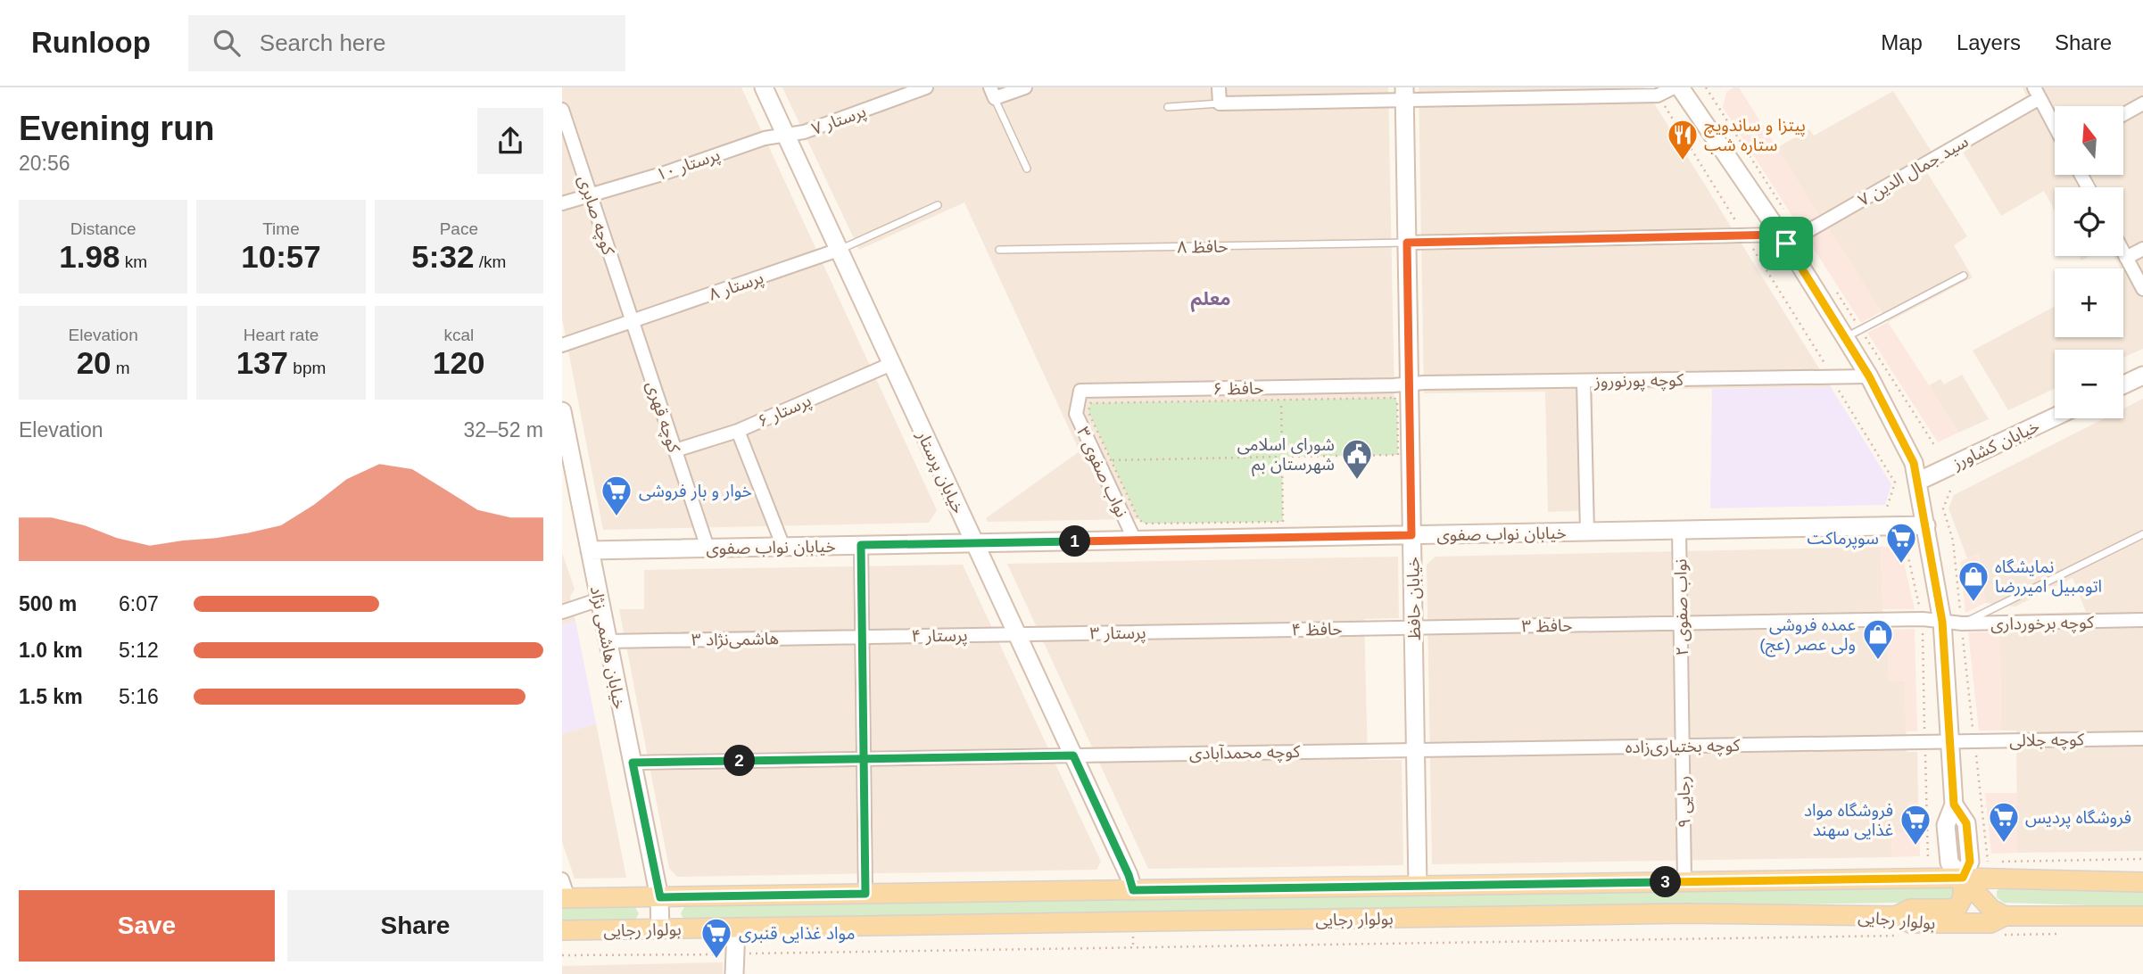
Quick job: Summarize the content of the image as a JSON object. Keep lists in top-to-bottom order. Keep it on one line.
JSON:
{"streets":{"main road":["بولوار رجایی"],"street":["پرستار ۷","پرستار ۱۰","سید جمال الدین ۷","کوچه صابری","پرستار ۸","کوچه پورنوروز","حافظ ۶","پرستار ۶","کوچه قهری","خیابان کشاورز","خیابان پرستار","نواب صفوی ۳","خیابان نواب صفوی","خیابان حافظ","نواب صفوی ۲","کوچه برخورداری","حافظ ۳","حافظ ۴","پرستار ۳","پرستار ۴","هاشمی‌نژاد ۳","خیابان هاشمی نژاد","کوچه جلالی","کوچه بختیاری‌زاده","کوچه محمدآبادی","رجایی ۹"],"lane":["حافظ ۸"]},"crossings":[["پرستار ۷","پرستار ۱۰"],["پرستار ۷","خیابان پرستار"],["پرستار ۱۰","کوچه صابری"],["پرستار ۱۰","خیابان پرستار"],["کوچه صابری","پرستار ۸"],["کوچه صابری","کوچه قهری"],["حافظ ۸","خیابان حافظ"],["پرستار ۸","کوچه قهری"],["پرستار ۸","خیابان پرستار"],["کوچه پورنوروز","حافظ ۶"],["کوچه پورنوروز","خیابان حافظ"],["حافظ ۶","نواب صفوی ۳"],["حافظ ۶","خیابان حافظ"],["پرستار ۶","کوچه قهری"],["پرستار ۶","خیابان پرستار"],["کوچه قهری","خیابان نواب صفوی"],["خیابان پرستار","خیابان نواب صفوی"],["خیابان پرستار","پرستار ۳"],["خیابان پرستار","پرستار ۴"],["خیابان پرستار","کوچه محمدآبادی"],["خیابان پرستار","بولوار رجایی"],["نواب صفوی ۳","خیابان نواب صفوی"],["خیابان نواب صفوی","خیابان حافظ"],["خیابان نواب صفوی","نواب صفوی ۲"],["خیابان نواب صفوی","خیابان هاشمی نژاد"],["خیابان حافظ","حافظ ۳"],["خیابان حافظ","حافظ ۴"],["خیابان حافظ","کوچه بختیاری‌زاده"],["خیابان حافظ","کوچه محمدآبادی"],["خیابان حافظ","بولوار رجایی"],["نواب صفوی ۲","حافظ ۳"],["نواب صفوی ۲","رجایی ۹"],["کوچه برخورداری","حافظ ۳"],["حافظ ۳","حافظ ۴"],["حافظ ۴","پرستار ۳"],["پرستار ۳","پرستار ۴"],["پرستار ۴","هاشمی‌نژاد ۳"],["هاشمی‌نژاد ۳","خیابان هاشمی نژاد"],["خیابان هاشمی نژاد","کوچه محمدآبادی"],["خیابان هاشمی نژاد","بولوار رجایی"],["کوچه جلالی","کوچه بختیاری‌زاده"],["کوچه بختیاری‌زاده","کوچه محمدآبادی"],["کوچه بختیاری‌زاده","رجایی ۹"],["رجایی ۹","بولوار رجایی"]],"districts":["معلم"],"places":{"restaurant":["پیتزا و ساندویچ ستاره شب"],"public building":["شورای اسلامی شهرستان بم"],"supermarket":["خوار و بار فروشی","سوپرماکت","فروشگاه پردیس","فروشگاه مواد غذایی سهند","مواد غذایی قنبری"],"shop":["نمایشگاه اتومبیل امیررضا","عمده فروشی ولی عصر (عج)"]},"north":"top","page":{"header":"Runloop","search":"Search here","nav":["Map","Layers","Share"],"heading":["Evening run","20:56"],"map_buttons":["+","−"],"stats":[["Distance","1.98 km"],["Time","10:57"],["Pace","5:32 /km"],["Elevation","20 m"],["Heart rate","137 bpm"],["kcal","120"]],"chart":["Elevation","32–52 m"],"pins":["1","2","3"],"list":[{"name":"500 m","note":"6:07"},{"name":"1.0 km","note":"5:12"},{"name":"1.5 km","note":"5:16"}],"buttons":["Save","Share"]}}
